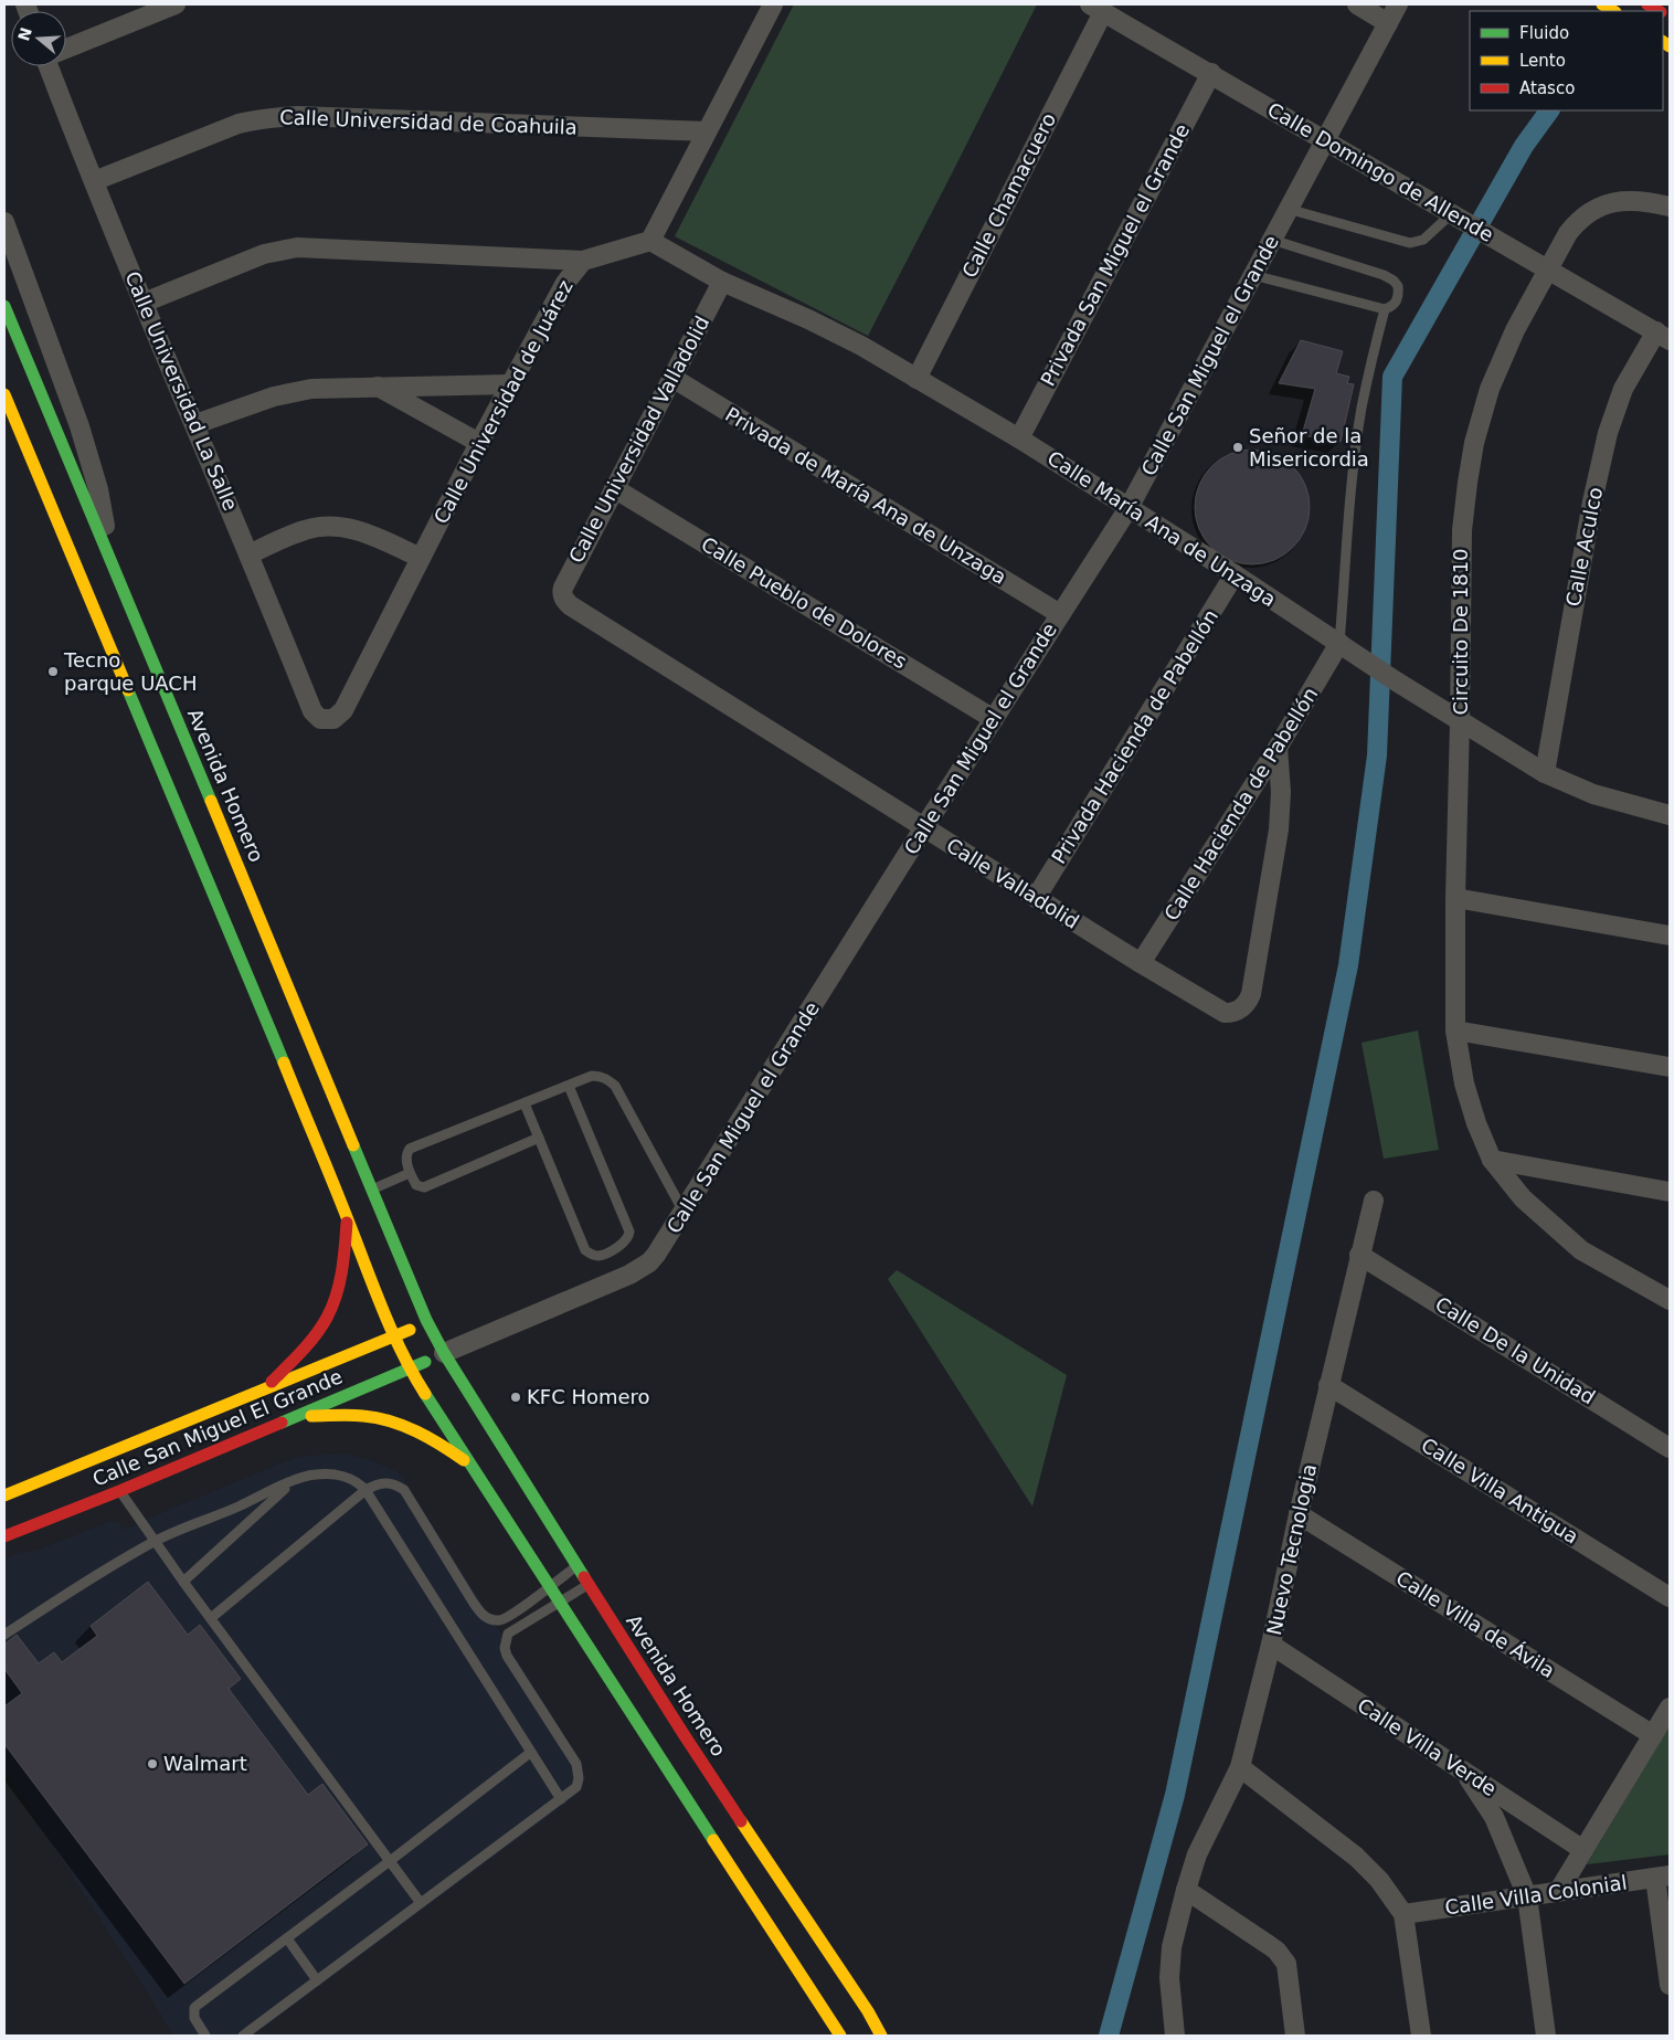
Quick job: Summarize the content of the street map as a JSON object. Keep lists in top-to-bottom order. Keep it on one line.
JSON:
{"streets":{"main road":["Avenida Homero","Calle San Miguel El Grande"],"street":["Calle Universidad de Coahuila","Calle Domingo de Allende","Calle Chamacuero","Privada San Miguel el Grande","Calle San Miguel el Grande","Calle Universidad La Salle","Calle Universidad de Juárez","Calle Universidad Valladolid","Privada de María Ana de Unzaga","Calle María Ana de Unzaga","Calle Aculco","Calle Pueblo de Dolores","Circuito De 1810","Privada Hacienda de Pabellón","Calle Hacienda de Pabellón","Calle Valladolid","Calle De la Unidad","Calle Villa Antigua","Nuevo Tecnologia","Calle Villa de Ávila","Calle Villa Verde","Calle Villa Colonial"]},"crossings":[["Calle Universidad de Coahuila","Calle Universidad La Salle"],["Calle Domingo de Allende","Calle Chamacuero"],["Calle Domingo de Allende","Privada San Miguel el Grande"],["Calle Domingo de Allende","Calle San Miguel el Grande"],["Calle Domingo de Allende","Calle Aculco"],["Calle Domingo de Allende","Circuito De 1810"],["Calle Chamacuero","Calle María Ana de Unzaga"],["Privada San Miguel el Grande","Calle María Ana de Unzaga"],["Calle San Miguel el Grande","Privada de María Ana de Unzaga"],["Calle San Miguel el Grande","Calle María Ana de Unzaga"],["Calle San Miguel el Grande","Calle Pueblo de Dolores"],["Calle San Miguel el Grande","Avenida Homero"],["Calle San Miguel el Grande","Calle Valladolid"],["Calle San Miguel el Grande","Calle San Miguel El Grande"],["Calle Universidad La Salle","Calle Universidad de Juárez"],["Calle Universidad de Juárez","Calle María Ana de Unzaga"],["Calle Universidad Valladolid","Privada de María Ana de Unzaga"],["Calle Universidad Valladolid","Calle María Ana de Unzaga"],["Calle Universidad Valladolid","Calle Pueblo de Dolores"],["Calle Universidad Valladolid","Calle Valladolid"],["Calle María Ana de Unzaga","Calle Aculco"],["Calle María Ana de Unzaga","Circuito De 1810"],["Calle María Ana de Unzaga","Privada Hacienda de Pabellón"],["Calle María Ana de Unzaga","Calle Hacienda de Pabellón"],["Privada Hacienda de Pabellón","Calle Valladolid"],["Avenida Homero","Calle San Miguel El Grande"],["Calle Hacienda de Pabellón","Calle Valladolid"],["Calle De la Unidad","Nuevo Tecnologia"],["Calle Villa Antigua","Nuevo Tecnologia"],["Nuevo Tecnologia","Calle Villa de Ávila"],["Nuevo Tecnologia","Calle Villa Verde"]],"places":["Señor de la Misericordia","Tecno parque UACH","KFC Homero","Walmart"],"legend":["Fluido","Lento","Atasco"],"north":"left"}
